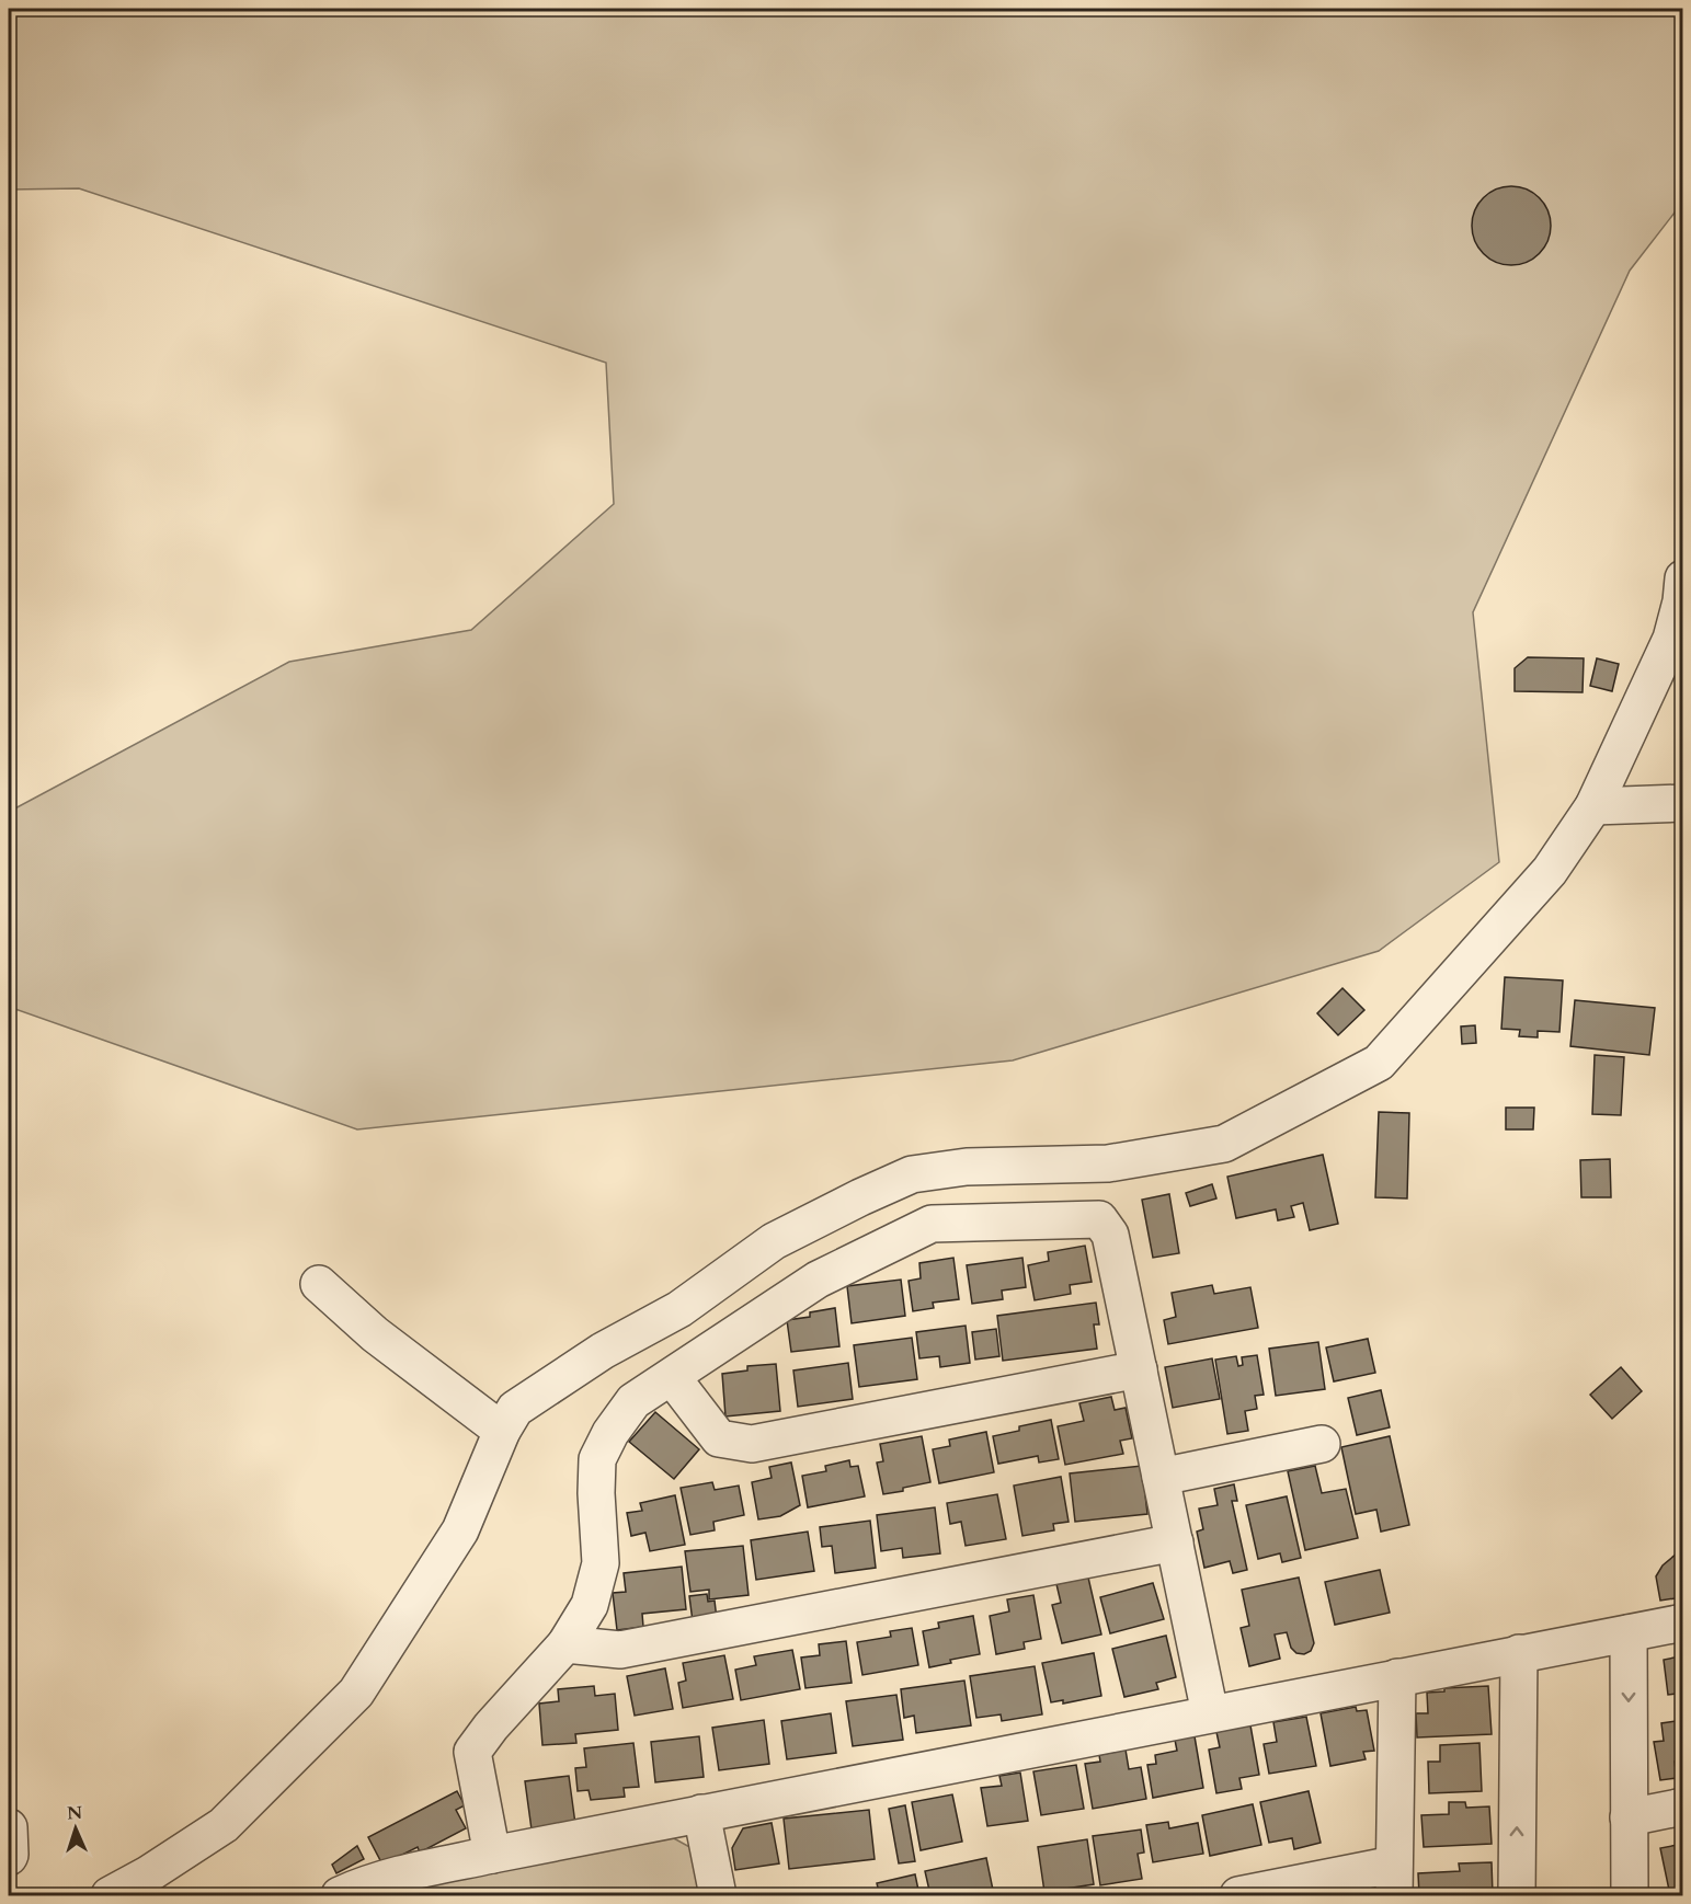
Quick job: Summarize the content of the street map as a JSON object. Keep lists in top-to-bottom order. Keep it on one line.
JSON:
{"north":"top"}
